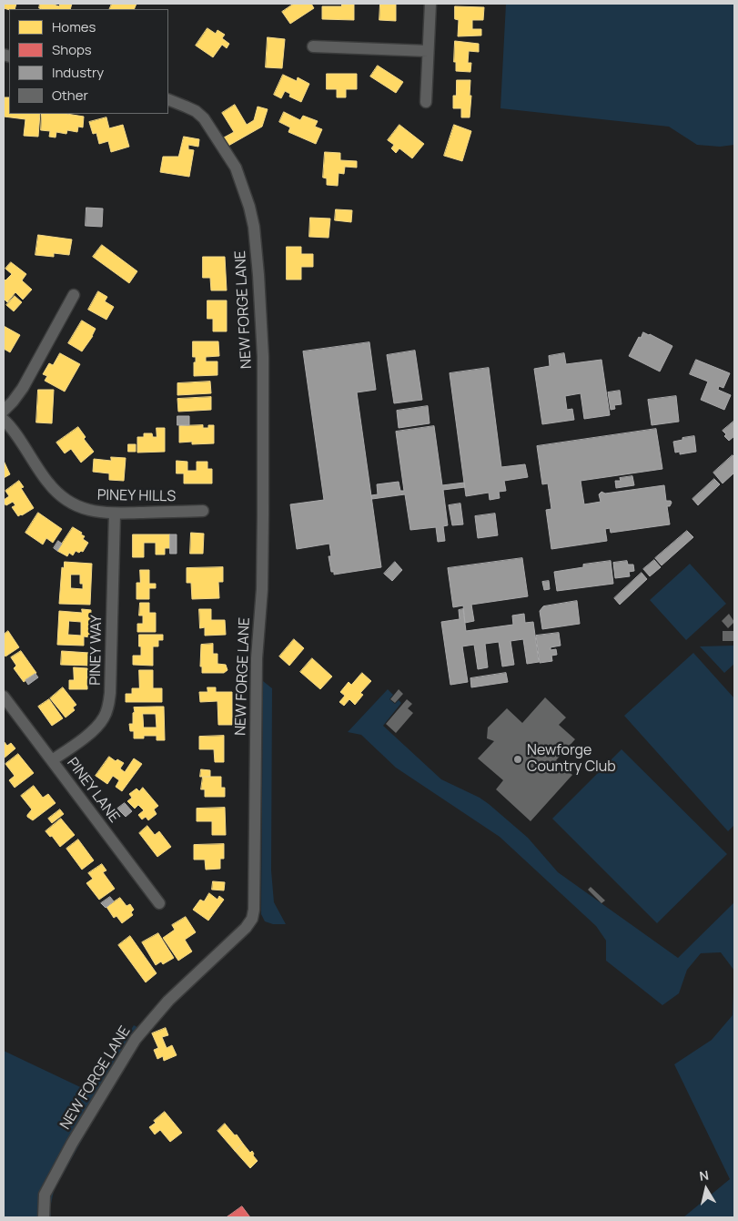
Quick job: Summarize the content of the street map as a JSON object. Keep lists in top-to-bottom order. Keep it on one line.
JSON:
{"streets":{"street":["NEW FORGE LANE","PINEY HILLS","PINEY WAY","PINEY LANE"]},"crossings":[["PINEY HILLS","PINEY WAY"],["PINEY WAY","PINEY LANE"]],"places":["Newforge Country Club"],"legend":["Homes","Shops","Industry","Other"],"north":"top"}
